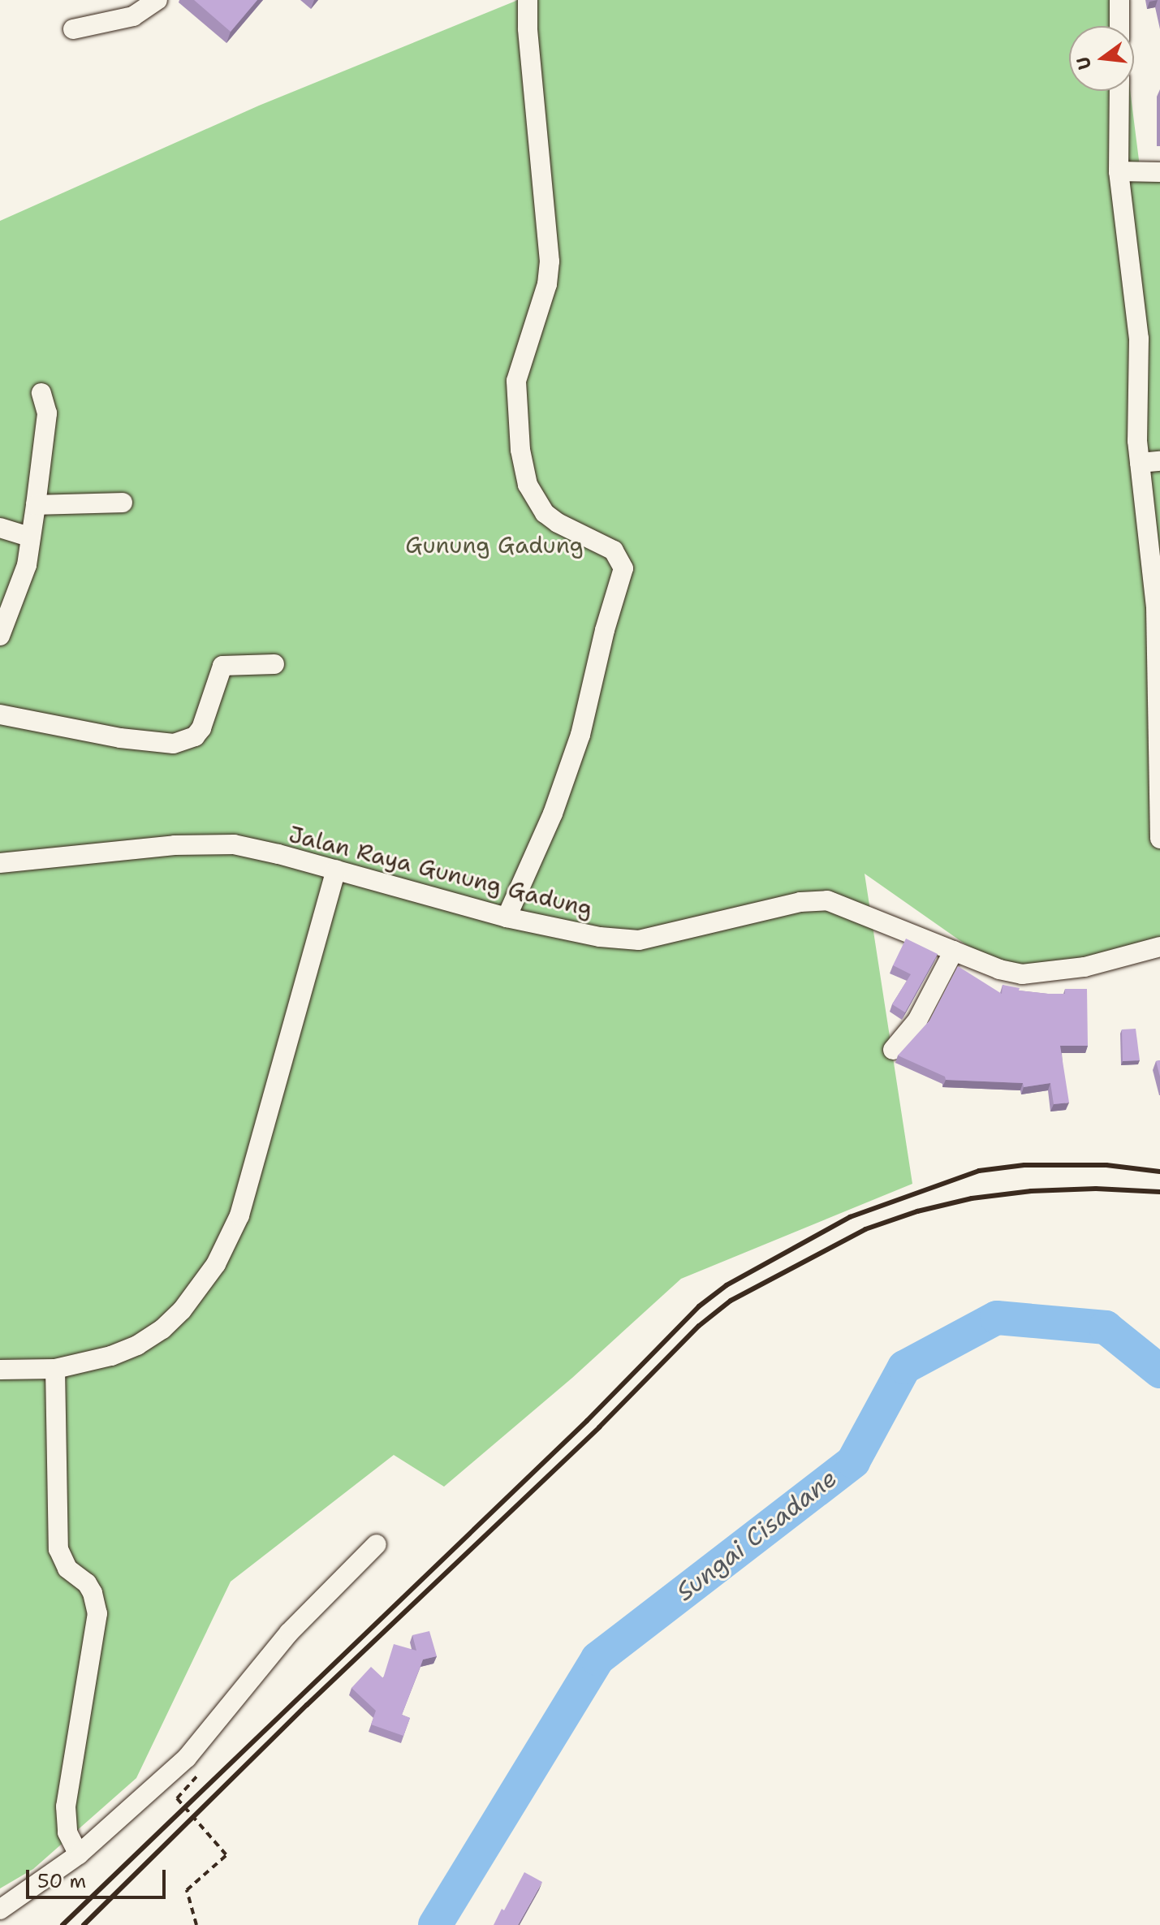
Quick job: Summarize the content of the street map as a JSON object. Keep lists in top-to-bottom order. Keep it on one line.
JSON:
{"streets":{"street":["Jalan Raya Gunung Gadung"]},"water":["Sungai Cisadane"],"parks":["Gunung Gadung"],"scale_bar":"50 m","north":"left"}
